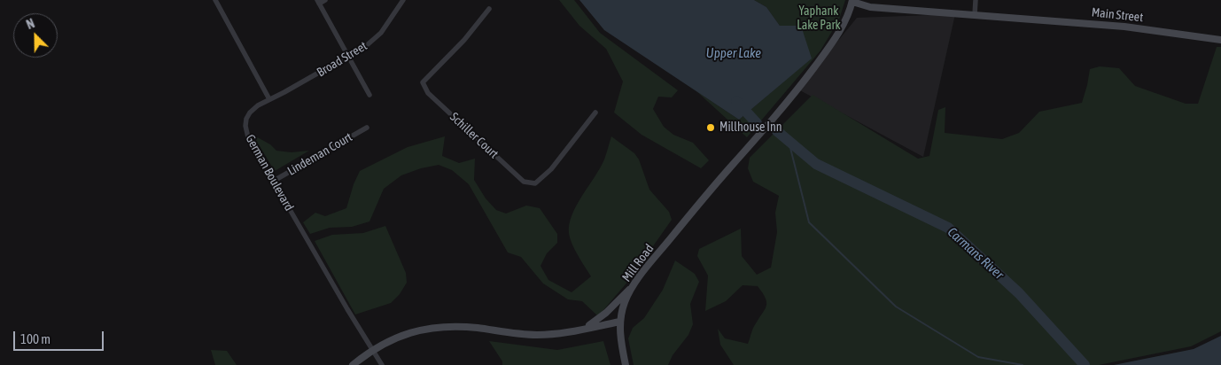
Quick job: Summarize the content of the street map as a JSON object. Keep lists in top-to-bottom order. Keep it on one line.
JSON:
{"streets":{"main road":["Main Street","Mill Road"],"street":["Broad Street","Schiller Court","Lindeman Court","German Boulevard"]},"crossings":[["Main Street","Mill Road"],["Broad Street","German Boulevard"],["Lindeman Court","German Boulevard"]],"water":["Upper Lake","Carmans River"],"parks":["Yaphank Lake Park"],"places":["Millhouse Inn"],"scale_bar":"100 m","north":"top left"}
